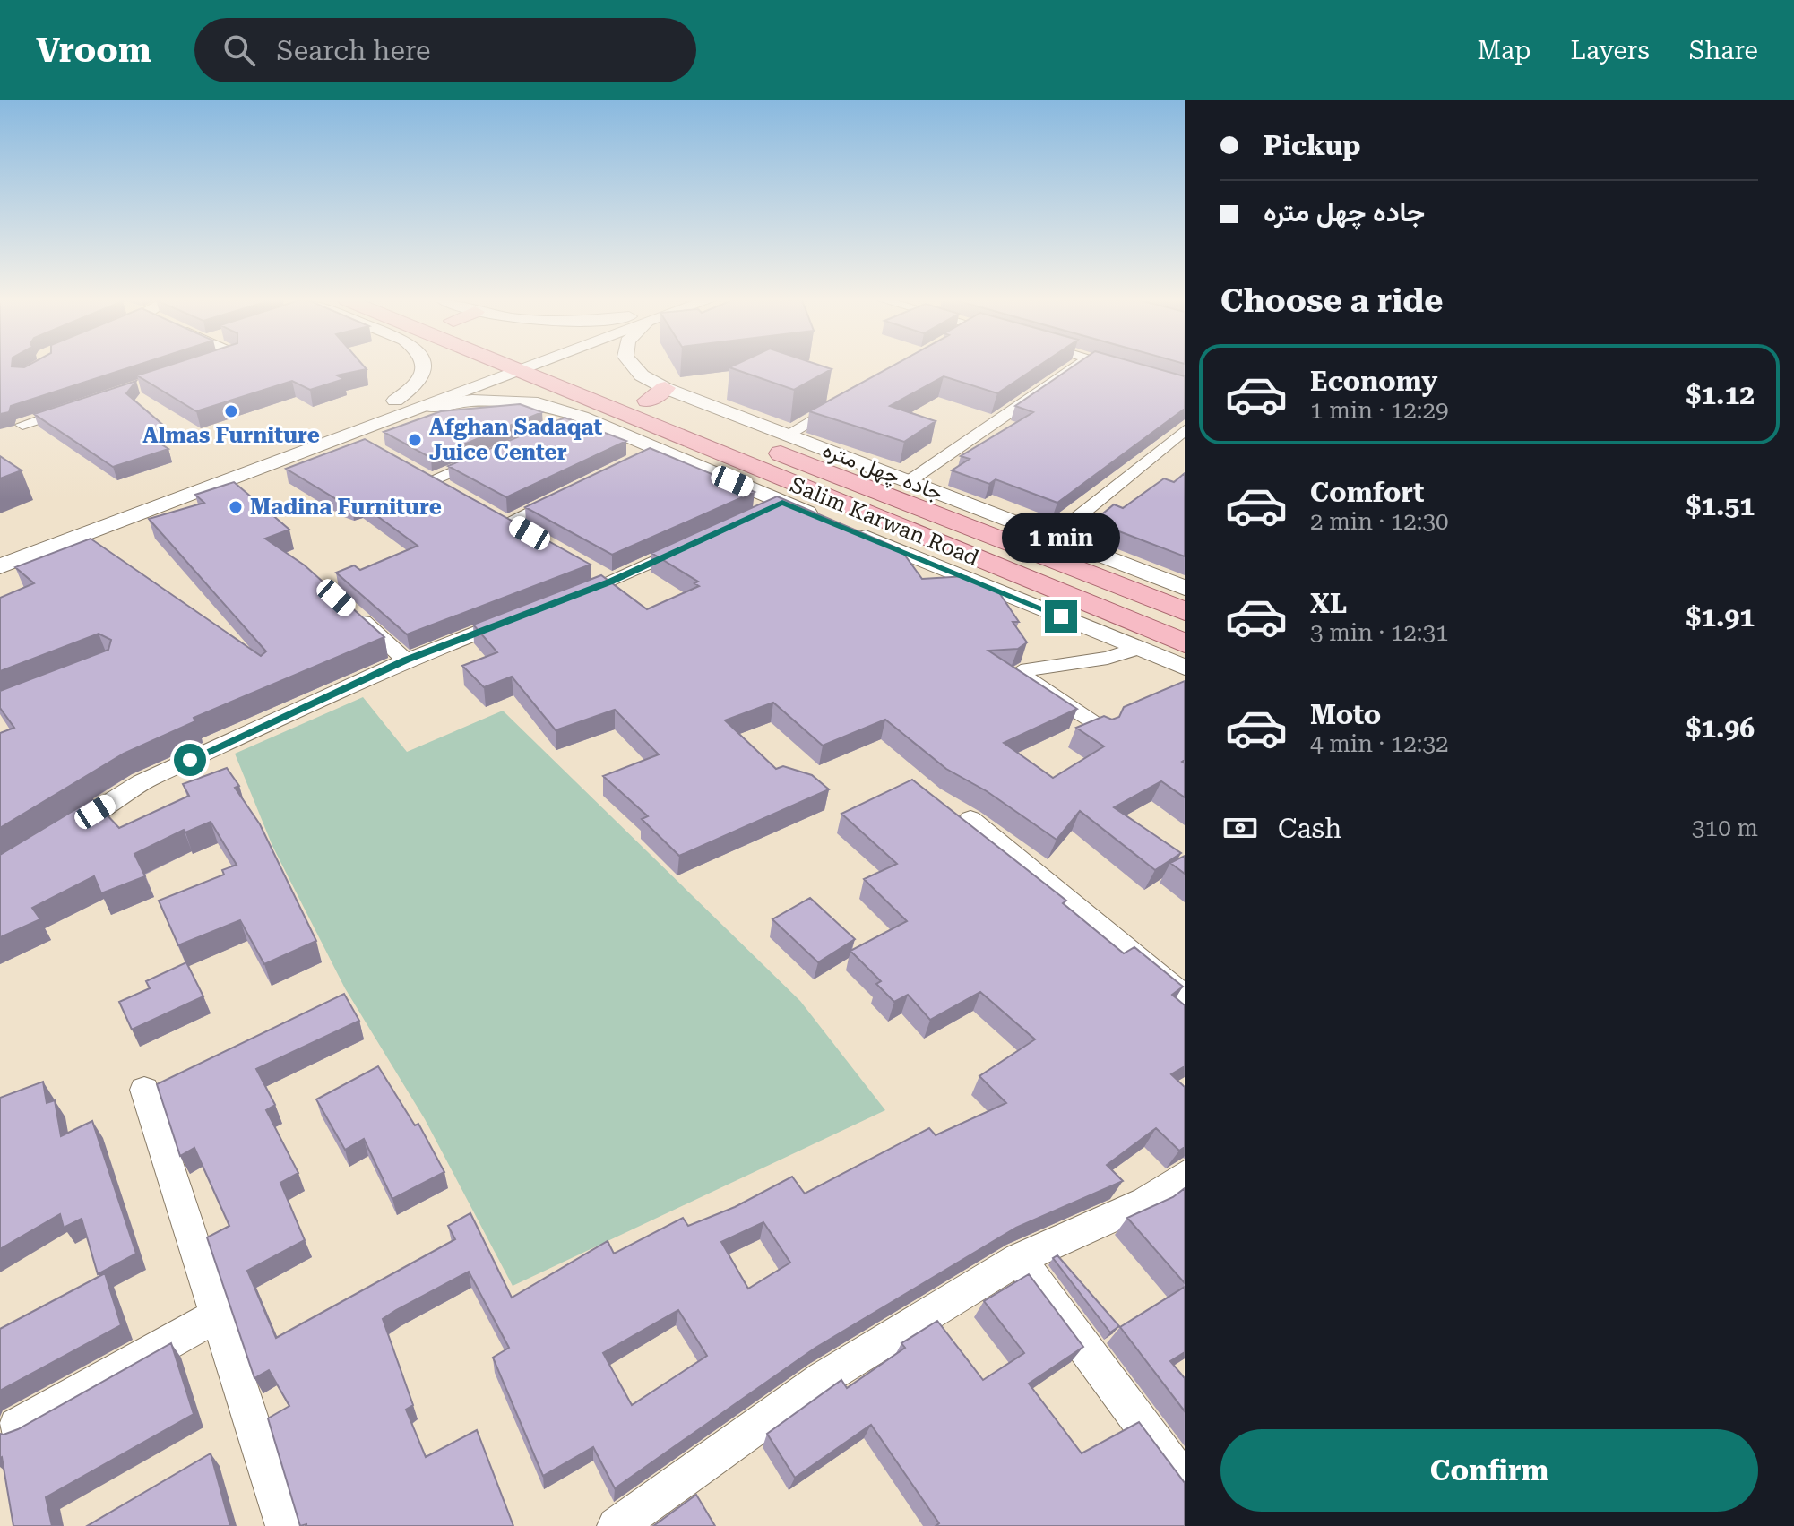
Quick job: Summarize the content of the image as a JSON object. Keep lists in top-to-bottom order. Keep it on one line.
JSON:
{"streets":{"main road":["Salim Karwan Road"],"street":["جاده چهل متره"]},"crossings":[["جاده چهل متره","Salim Karwan Road"]],"places":["Almas Furniture","Afghan Sadaqat Juice Center","Madina Furniture"],"page":{"header":"Vroom","search":"Search here","nav":["Map","Layers","Share"],"banner":["Pickup","جاده چهل متره"],"heading":"Choose a ride","list":[{"name":"Economy","note":"1 min · 12:29","value":"$1.12"},{"name":"Comfort","note":"2 min · 12:30","value":"$1.51"},{"name":"XL","note":"3 min · 12:31","value":"$1.91"},{"name":"Moto","note":"4 min · 12:32","value":"$1.96"}],"bubble":"1 min","pay":["Cash","310 m"],"buttons":"Confirm"}}
